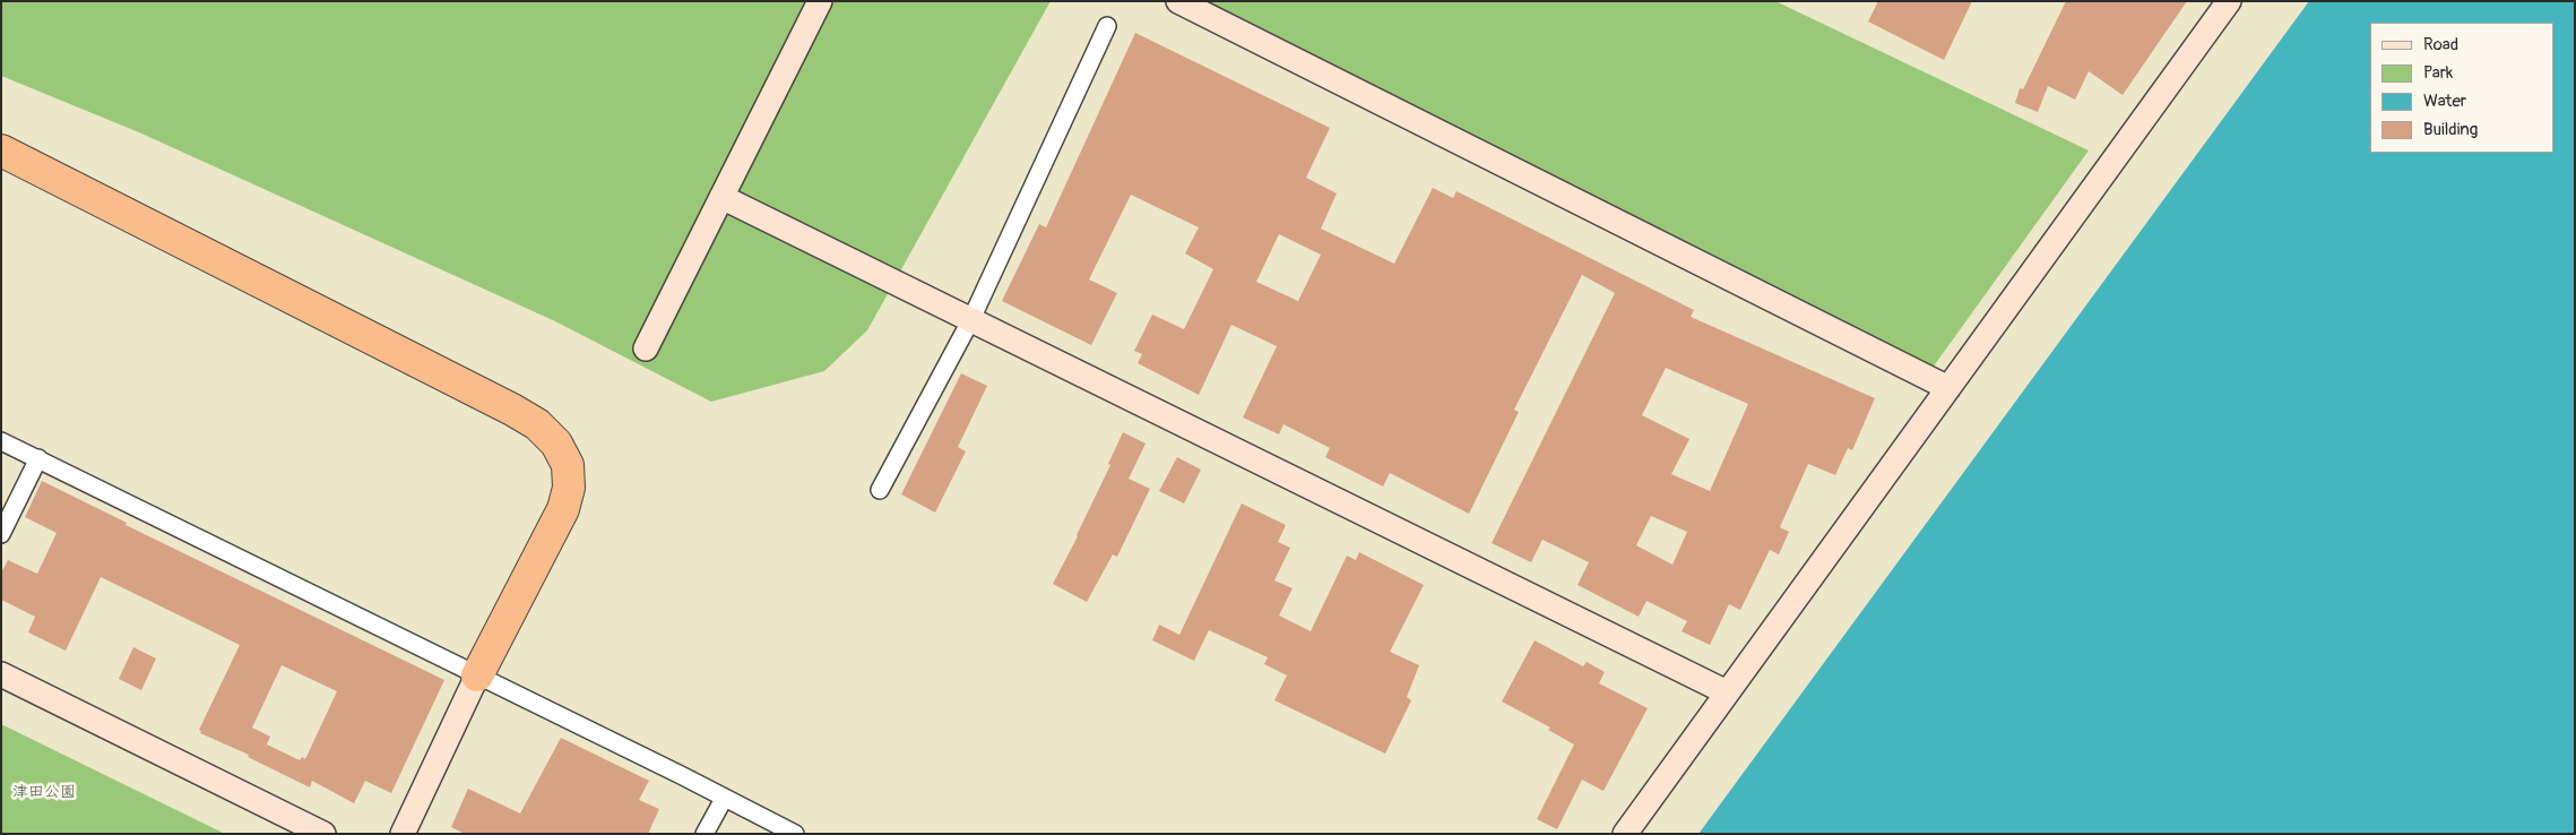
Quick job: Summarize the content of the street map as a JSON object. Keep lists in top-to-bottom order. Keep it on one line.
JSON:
{"parks":["津田公園"],"legend":["Road","Park","Water","Building"]}
